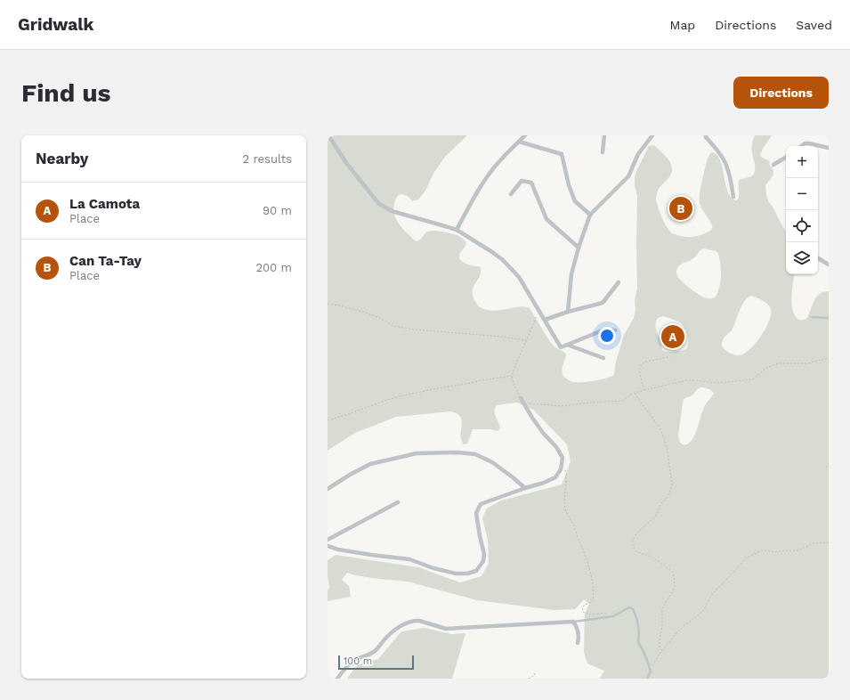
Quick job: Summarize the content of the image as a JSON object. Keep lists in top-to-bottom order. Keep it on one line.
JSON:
{"scale_bar":"100 m","page":{"header":"Gridwalk","nav":["Map","Directions","Saved"],"buttons":"Directions","title":"Find us","heading":["Nearby","2 results"],"map_buttons":["+","−"],"list":[{"mark":"A","name":"La Camota","note":"Place","value":"90 m"},{"mark":"B","name":"Can Ta-Tay","note":"Place","value":"200 m"}],"pins":["B","A"],"scale":"100 m"}}
